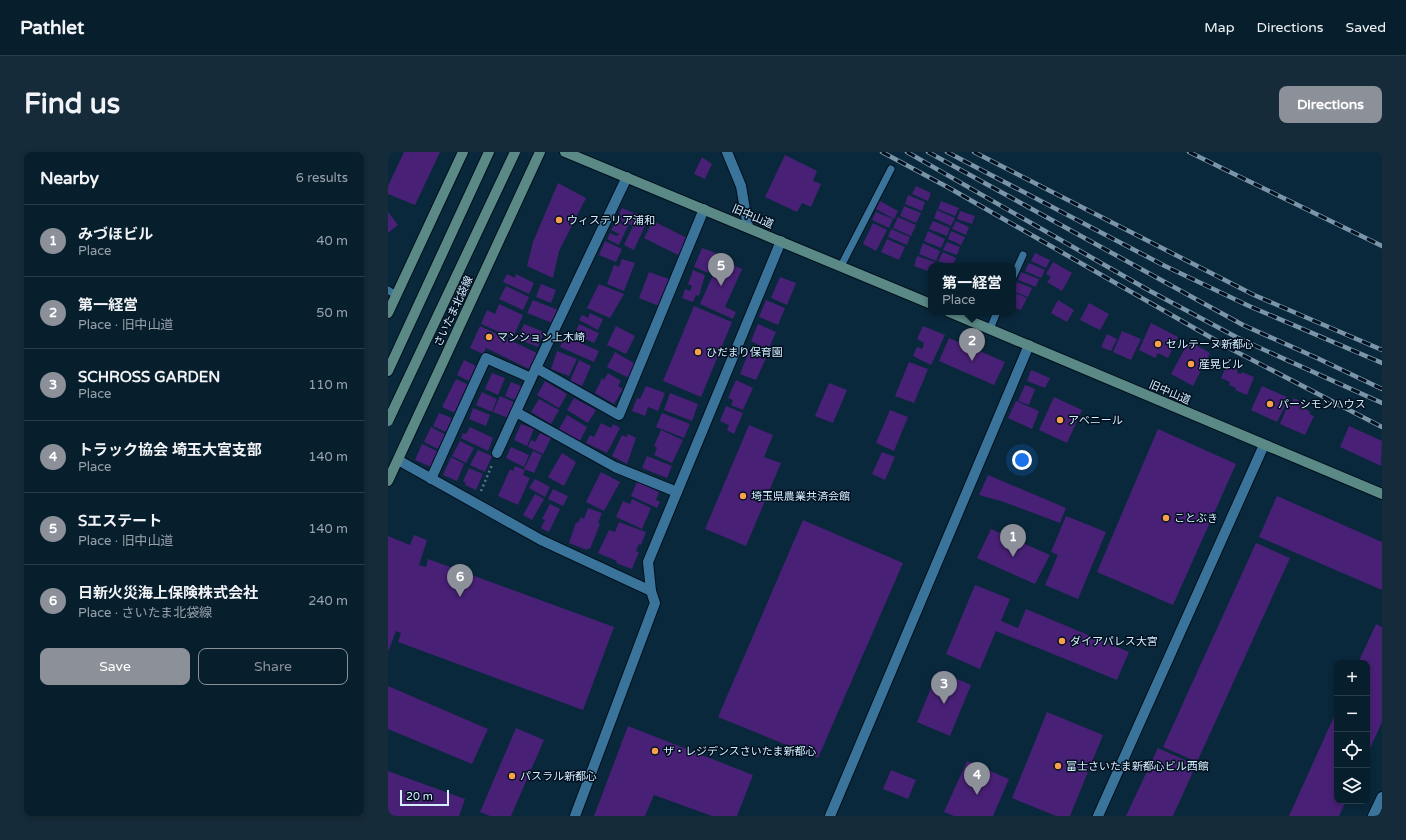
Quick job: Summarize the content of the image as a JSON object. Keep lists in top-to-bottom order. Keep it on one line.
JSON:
{"streets":{"main road":["旧中山道","さいたま北袋線"]},"places":["ウィステリア浦和","マンション上木崎","セルテーヌ新都心","ひだまり保育園","産晃ビル","パーシモンハウス","アベニール","埼玉県農業共済会館","ことぶき","ダイアパレス大宮","ザ・レジデンスさいたま新都心","富士さいたま新都心ビル西館","パスラル新都心"],"scale_bar":"20 m","page":{"header":"Pathlet","nav":["Map","Directions","Saved"],"buttons":["Directions",["Save","Share"]],"title":"Find us","heading":["Nearby","6 results"],"list":[{"mark":"1","name":"みづほビル","note":"Place","value":"40 m"},{"mark":"2","name":"第一経営","note":"Place · 旧中山道","value":"50 m"},{"mark":"3","name":"SCHROSS GARDEN","note":"Place","value":"110 m"},{"mark":"4","name":"トラック協会 埼玉大宮支部","note":"Place","value":"140 m"},{"mark":"5","name":"Sエステート","note":"Place · 旧中山道","value":"140 m"},{"mark":"6","name":"日新火災海上保険株式会社","note":"Place · さいたま北袋線","value":"240 m"}],"pins":["5","2","1","6","3","4"],"popup":["第一経営","Place"],"map_buttons":["+","−"],"scale":"20 m"}}
